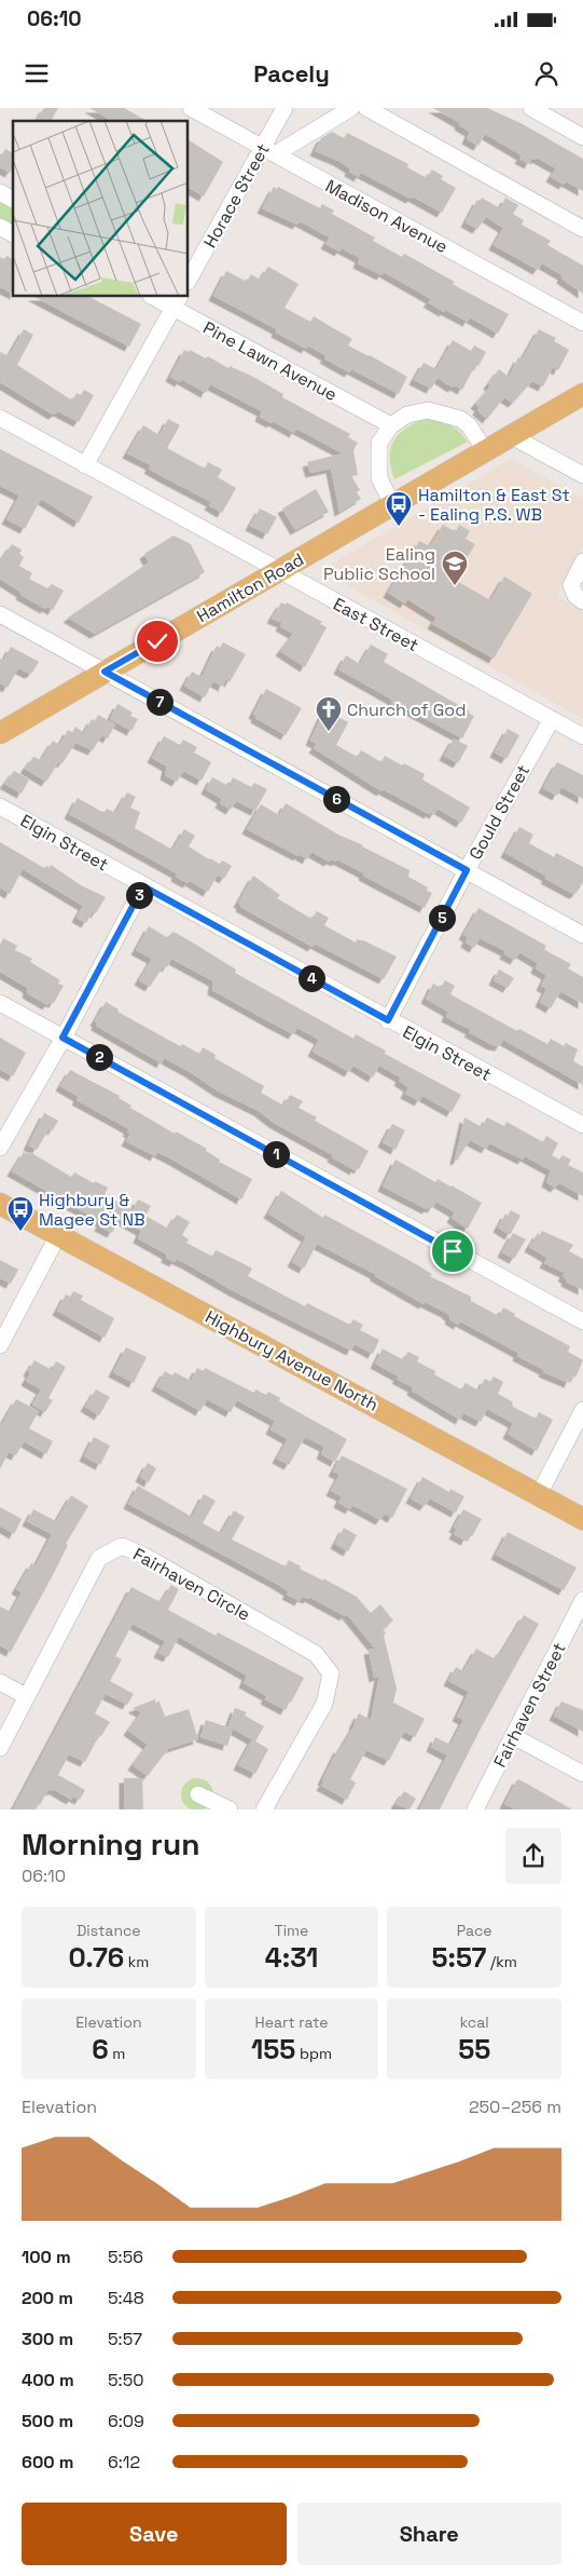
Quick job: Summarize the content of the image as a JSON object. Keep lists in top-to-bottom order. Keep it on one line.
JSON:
{"streets":{"main road":["Hamilton Road","Highbury Avenue North"],"street":["Horace Street","Madison Avenue","Pine Lawn Avenue","East Street","Gould Street","Elgin Street","Fairhaven Circle","Fairhaven Street"]},"crossings":[["Horace Street","Madison Avenue"],["Hamilton Road","East Street"],["East Street","Gould Street"],["Gould Street","Elgin Street"]],"places":{"bus stop":["Hamilton & East St - Ealing P.S. WB","Highbury & Magee St NB"],"school or university":["Ealing Public School"],"church":["Church of God"]},"page":{"status":"06:10","header":"Pacely","pins":["7","6","3","5","4","2","1"],"heading":["Morning run","06:10"],"stats":[["Distance","0.76 km"],["Time","4:31"],["Pace","5:57 /km"],["Elevation","6 m"],["Heart rate","155 bpm"],["kcal","55"]],"chart":["Elevation","250–256 m"],"list":[{"name":"100 m","note":"5:56"},{"name":"200 m","note":"5:48"},{"name":"300 m","note":"5:57"},{"name":"400 m","note":"5:50"},{"name":"500 m","note":"6:09"},{"name":"600 m","note":"6:12"}],"buttons":["Save","Share"]}}
